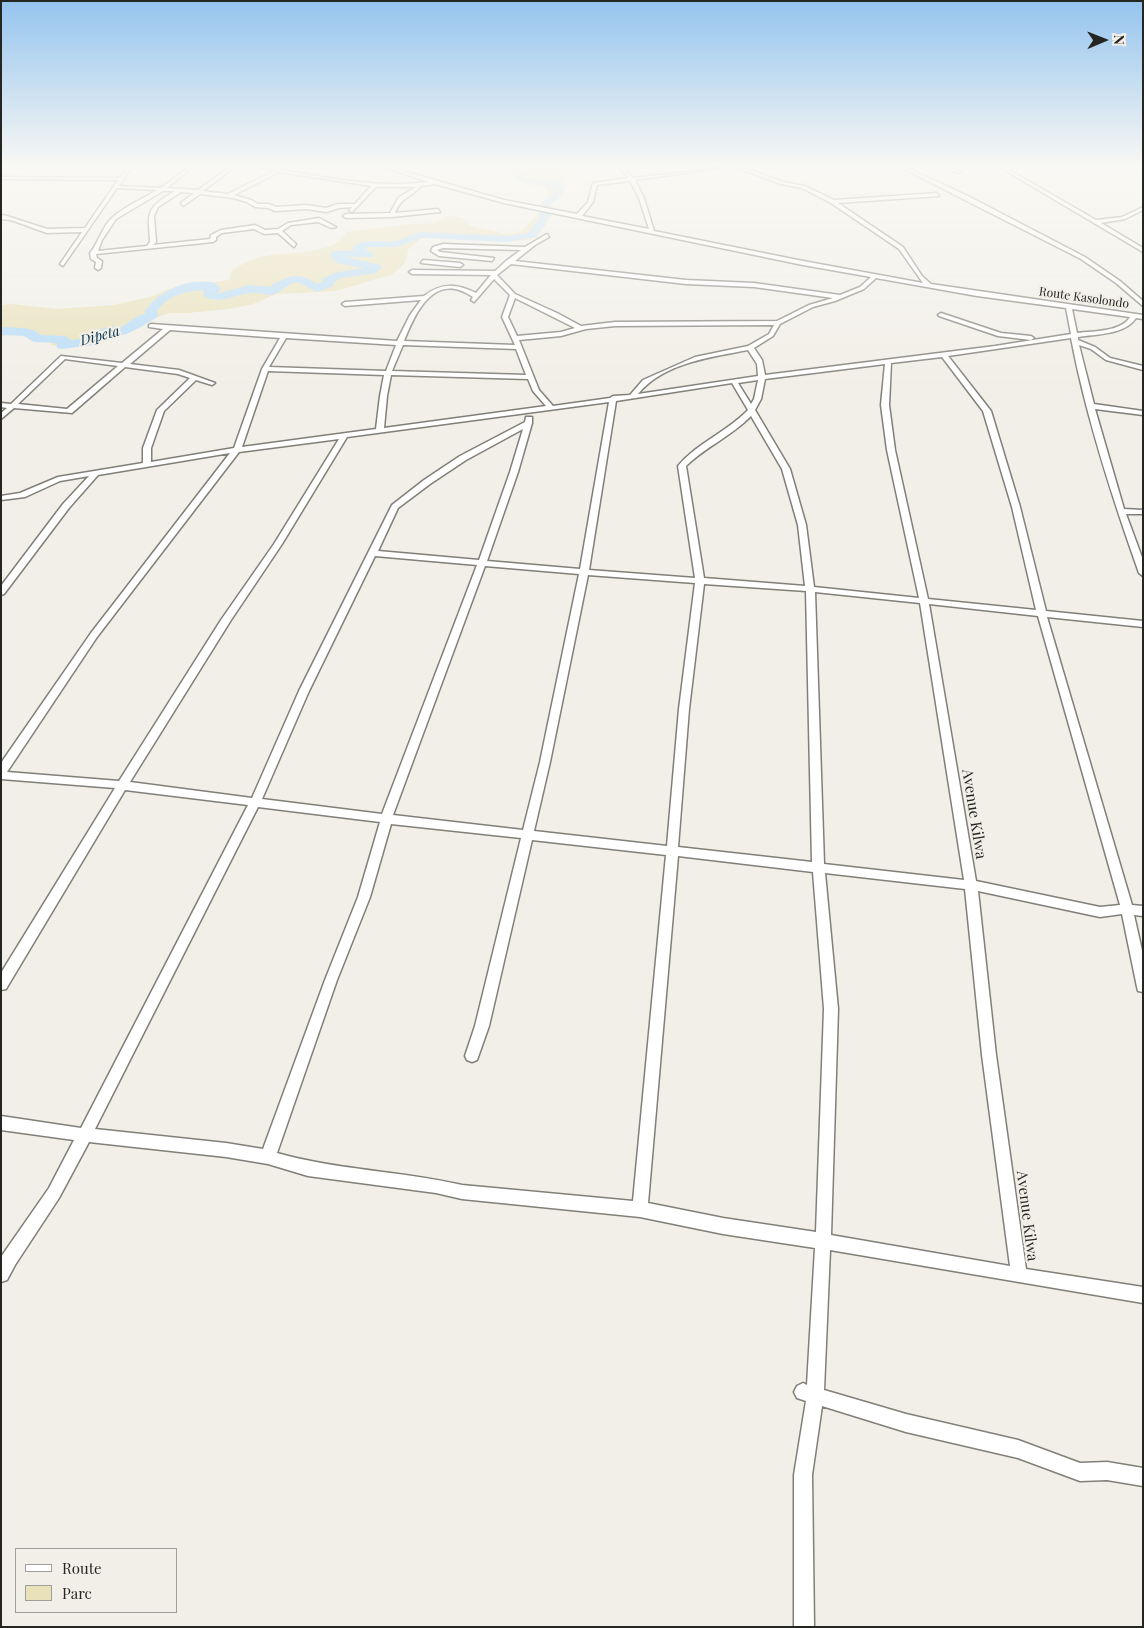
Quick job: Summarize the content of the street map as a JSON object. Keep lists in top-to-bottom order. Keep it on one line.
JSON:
{"streets":{"street":["Route Kasolondo","Avenue Kilwa"]},"water":["Dipeta"],"legend":["Route","Parc"],"north":"right"}
